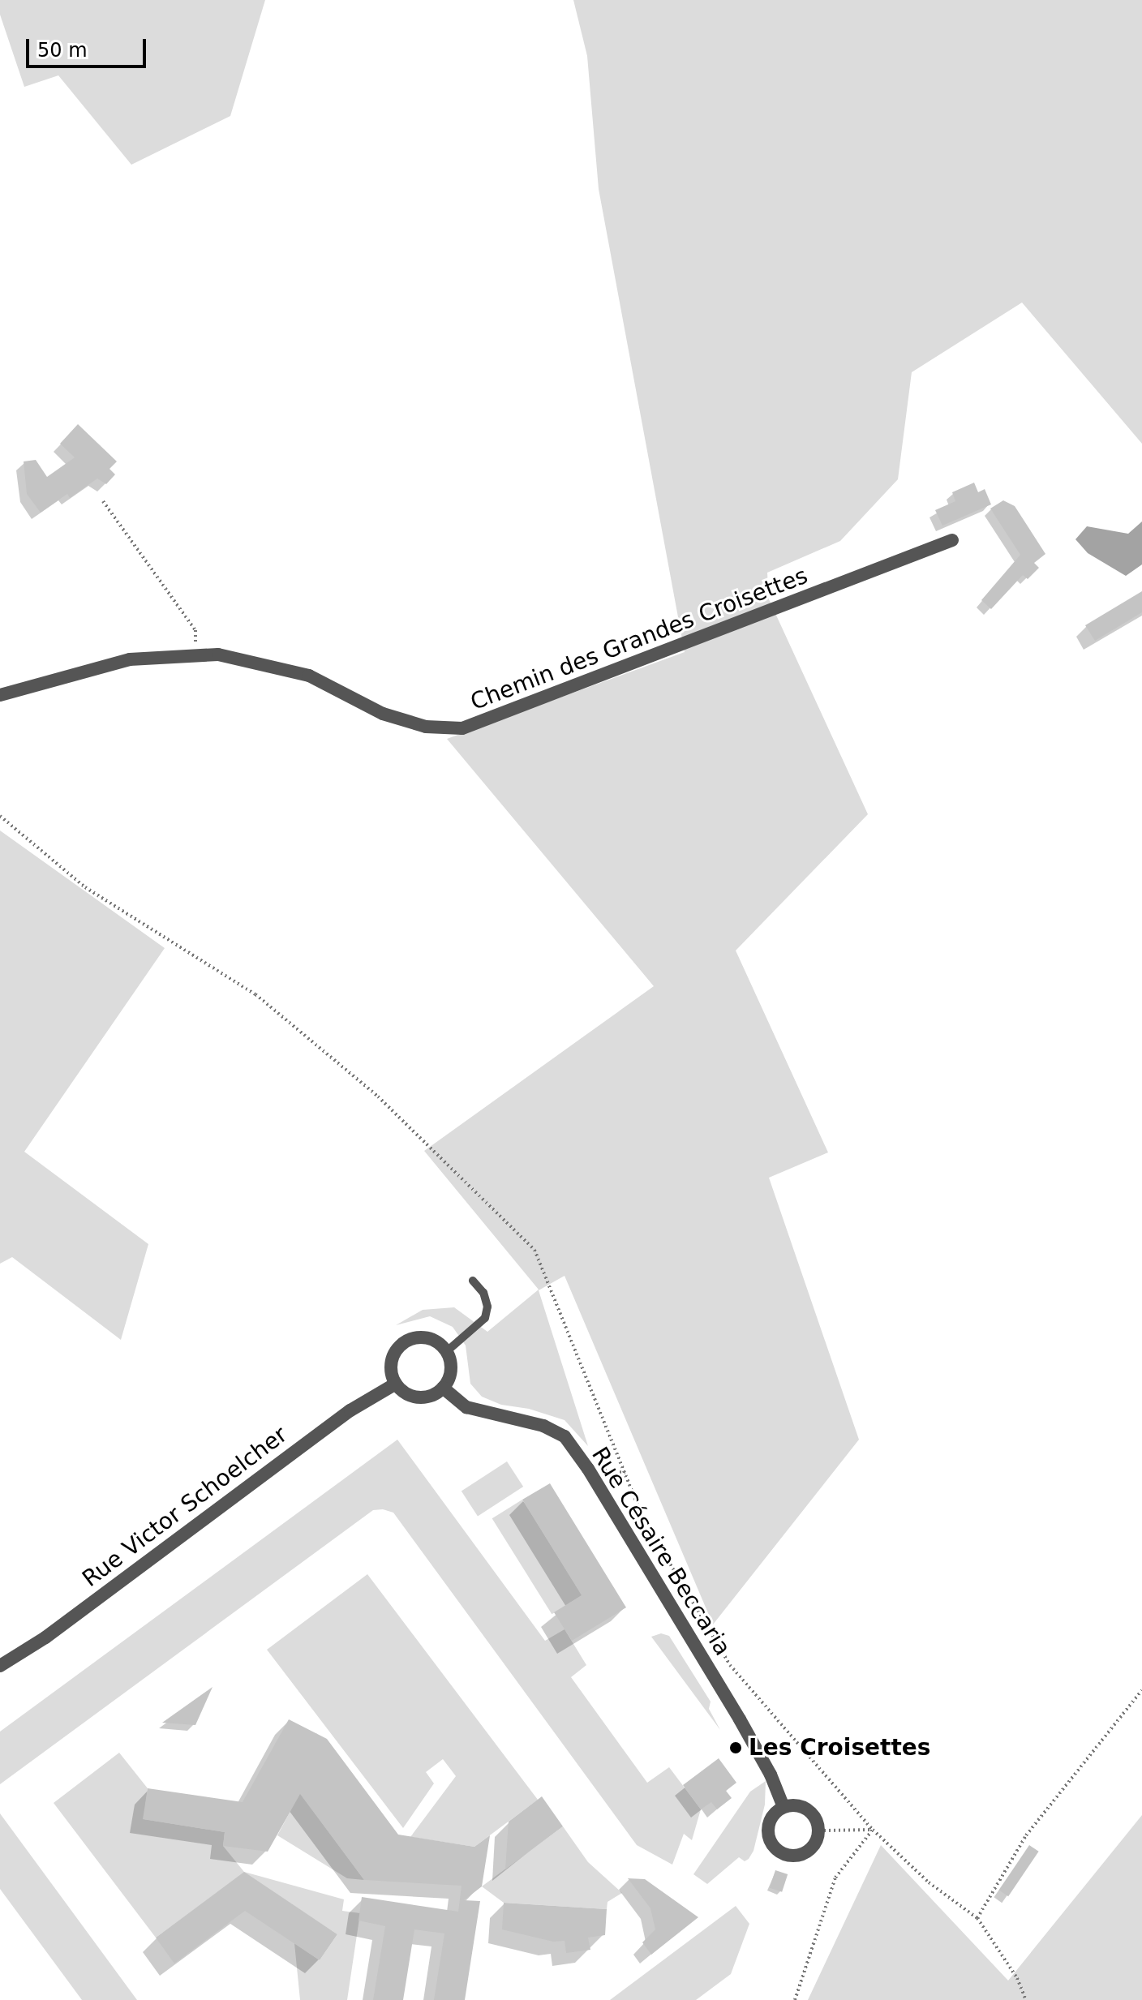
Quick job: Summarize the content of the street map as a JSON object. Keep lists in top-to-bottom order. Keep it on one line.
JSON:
{"streets":{"street":["Chemin des Grandes Croisettes","Rue Victor Schoelcher","Rue Césaire Beccaria"]},"crossings":[["Rue Victor Schoelcher","Rue Césaire Beccaria"]],"places":["Les Croisettes"],"scale_bar":"50 m"}
